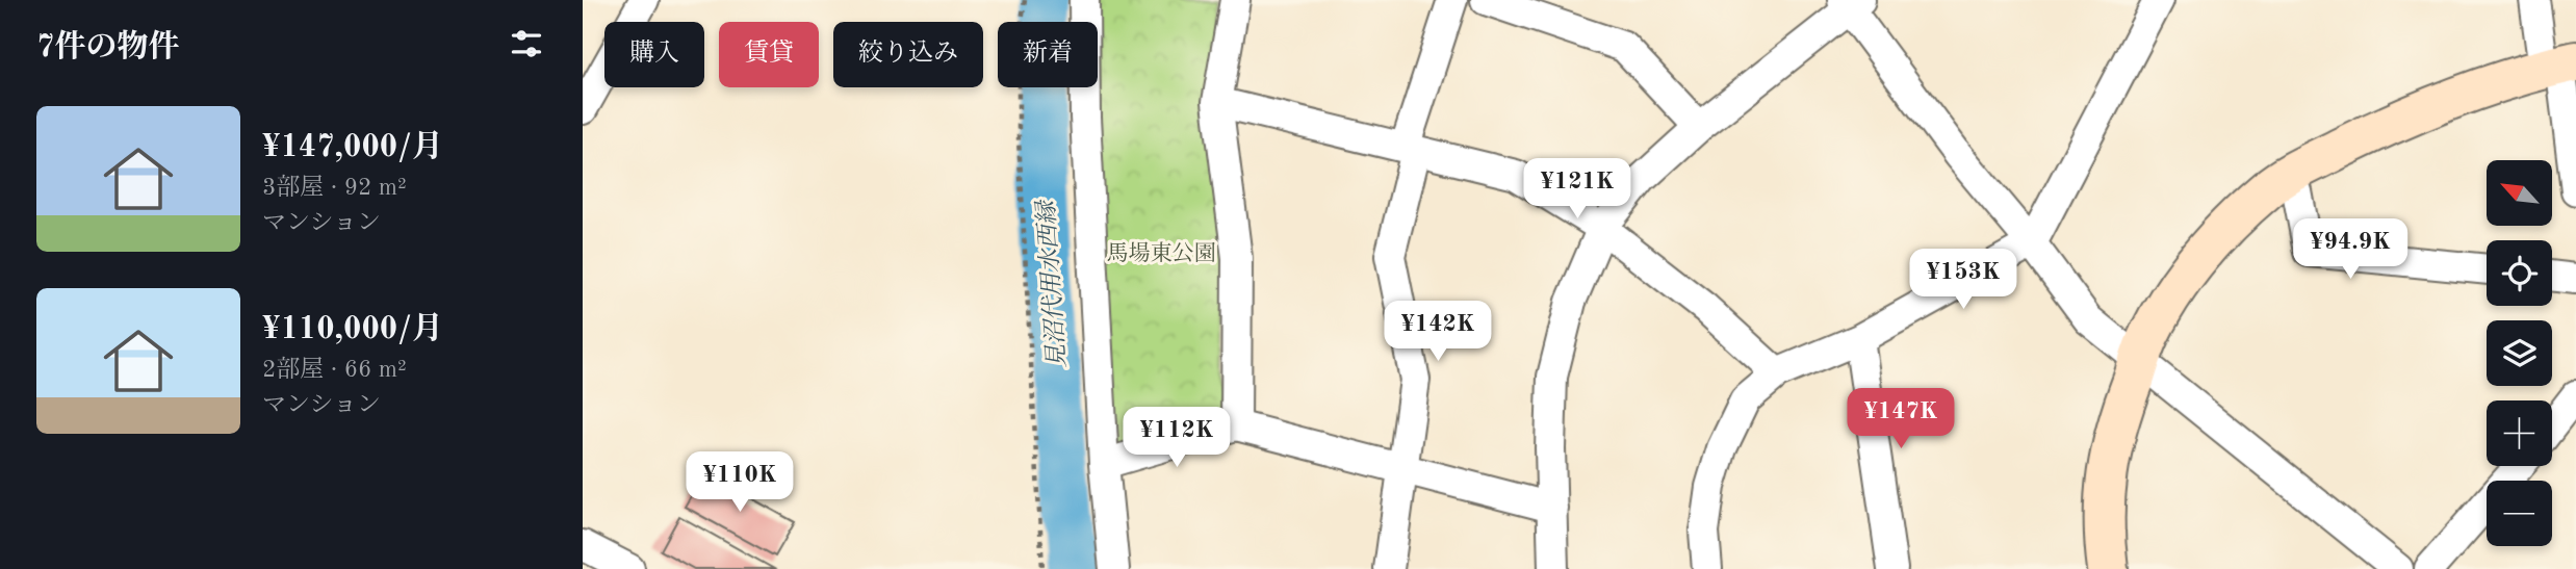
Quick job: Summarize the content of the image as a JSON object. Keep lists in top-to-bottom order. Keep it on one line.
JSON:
{"water":["見沼代用水西縁"],"parks":["馬場東公園"],"north":"top left","page":{"heading":"7件の物件","chip":["購入","賃貸","絞り込み","新着"],"list":[{"name":"¥147,000/月","note":"3部屋 · 92 m² · マンション"},{"name":"¥110,000/月","note":"2部屋 · 66 m² · マンション"}],"price":["¥121K","¥94.9K","¥153K","¥142K","¥147K","¥112K","¥110K"],"map_buttons":["+","−"]}}
